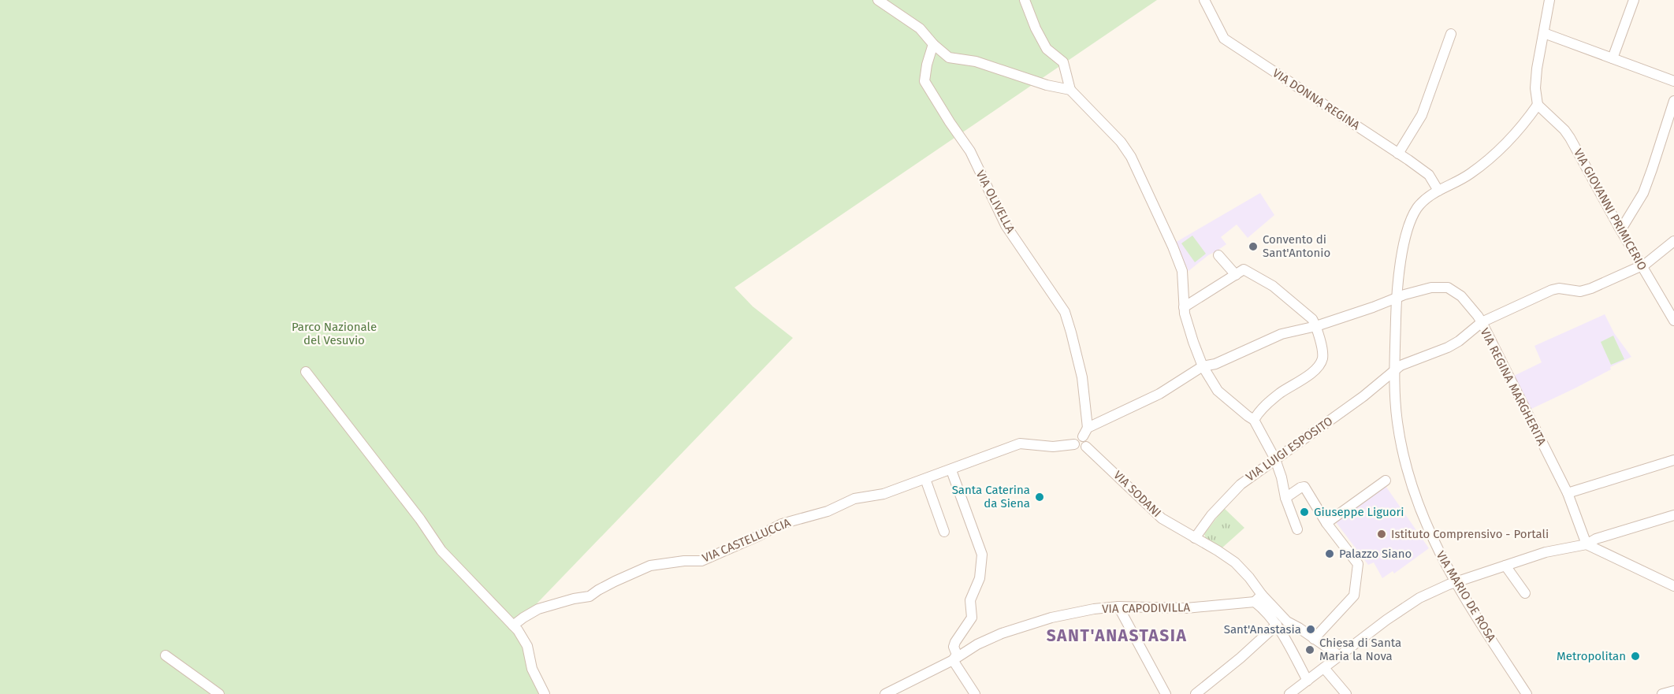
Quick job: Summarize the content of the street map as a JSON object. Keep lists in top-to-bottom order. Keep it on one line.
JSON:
{"streets":{"street":["VIA DONNA REGINA","VIA OLIVELLA","VIA GIOVANNI PRIMICERIO","VIA REGINA MARGHERITA","VIA LUIGI ESPOSITO","VIA SODANI","VIA CASTELLUCCIA","VIA MARIO DE ROSA","VIA CAPODIVILLA"]},"crossings":[["VIA DONNA REGINA","VIA MARIO DE ROSA"],["VIA OLIVELLA","VIA REGINA MARGHERITA"],["VIA OLIVELLA","VIA SODANI"],["VIA OLIVELLA","VIA CASTELLUCCIA"],["VIA GIOVANNI PRIMICERIO","VIA LUIGI ESPOSITO"],["VIA GIOVANNI PRIMICERIO","VIA MARIO DE ROSA"],["VIA REGINA MARGHERITA","VIA LUIGI ESPOSITO"],["VIA REGINA MARGHERITA","VIA CASTELLUCCIA"],["VIA REGINA MARGHERITA","VIA MARIO DE ROSA"],["VIA LUIGI ESPOSITO","VIA SODANI"],["VIA LUIGI ESPOSITO","VIA MARIO DE ROSA"],["VIA SODANI","VIA CASTELLUCCIA"],["VIA SODANI","VIA CAPODIVILLA"]],"districts":["SANT'ANASTASIA"],"parks":["Parco Nazionale del Vesuvio"],"places":["Convento di Sant'Antonio","Santa Caterina da Siena","Giuseppe Liguori","Istituto Comprensivo - Portali","Palazzo Siano","Sant'Anastasia","Chiesa di Santa Maria la Nova","Metropolitan"]}
